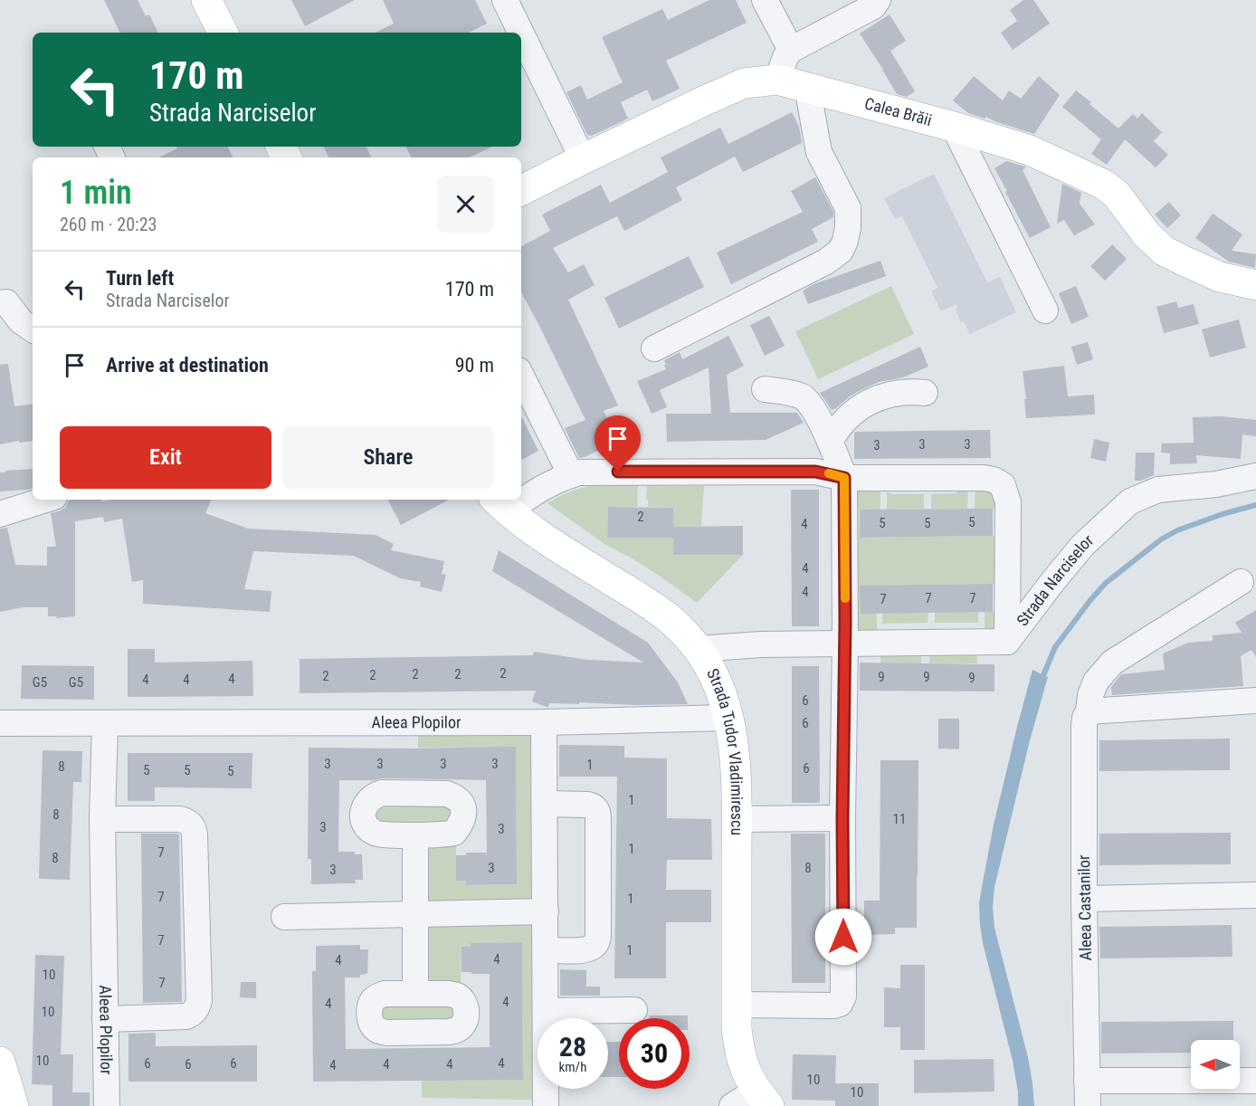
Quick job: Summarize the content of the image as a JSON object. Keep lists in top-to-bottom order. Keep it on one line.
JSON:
{"streets":{"main road":["Calea Brăii","Strada Tudor Vladimirescu"],"street":["Strada Narciselor","Aleea Plopilor","Aleea Castanilor"]},"crossings":[["Strada Narciselor","Strada Tudor Vladimirescu"],["Aleea Plopilor","Strada Tudor Vladimirescu"]],"house_numbers":["3","3","3","2","5","5","5","4","4","4","7","7","7","2","2","2","2","2","9","9","9","4","4","4","G5","G5","6","6","3","3","3","3","1","8","6","5","5","5","1","8","11","3","3","1","7","8","3","8","3","7","1","7","1","4","4","10","7","4","4","10","10","6","6","4","6","4","4","4","10","10"],"north":"left","page":{"turn":["170 m","Strada Narciselor"],"heading":["1 min","260 m · 20:23"],"list":[{"name":"Turn left","note":"Strada Narciselor","value":"170 m"},{"name":"Arrive at destination","value":"90 m"}],"buttons":["Exit","Share"],"speed":"28 km/h","limit":"30"}}
